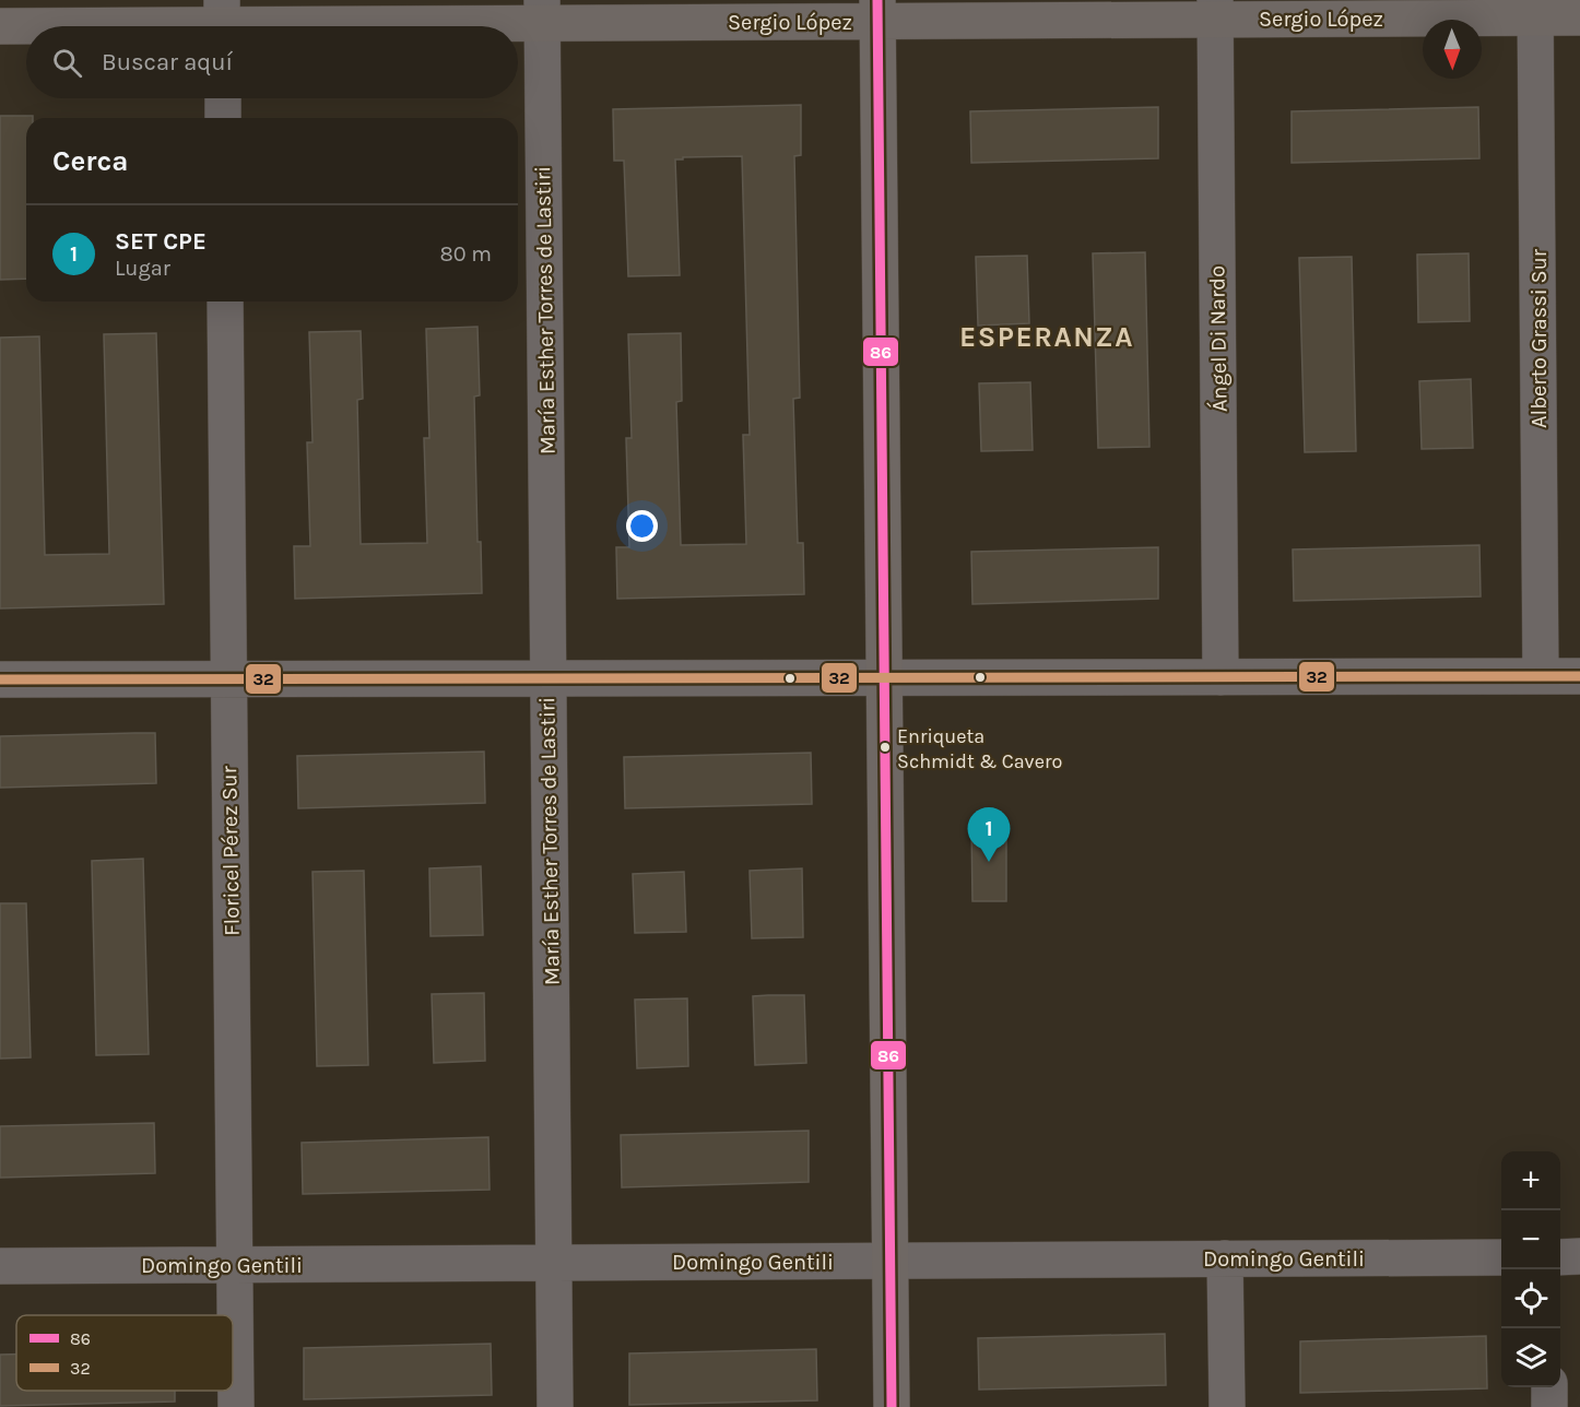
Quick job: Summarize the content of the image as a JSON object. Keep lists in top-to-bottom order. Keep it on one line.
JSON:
{"streets":{"street":["Sergio López","María Esther Torres de Lastiri","Ángel Di Nardo","Alberto Grassi Sur","Floricel Pérez Sur","Domingo Gentili"]},"crossings":[["Sergio López","María Esther Torres de Lastiri"],["Sergio López","Ángel Di Nardo"],["Sergio López","Alberto Grassi Sur"],["María Esther Torres de Lastiri","Domingo Gentili"],["Floricel Pérez Sur","Domingo Gentili"]],"districts":["ESPERANZA"],"places":["Enriqueta Schmidt & Cavero"],"lines":["transit line 86","transit line 32"],"legend":["86","32"],"north":"bottom","page":{"search":"Buscar aquí","heading":"Cerca","list":[{"mark":"1","name":"SET CPE","note":"Lugar","value":"80 m"}],"pins":"1","map_buttons":["+","−"]}}
